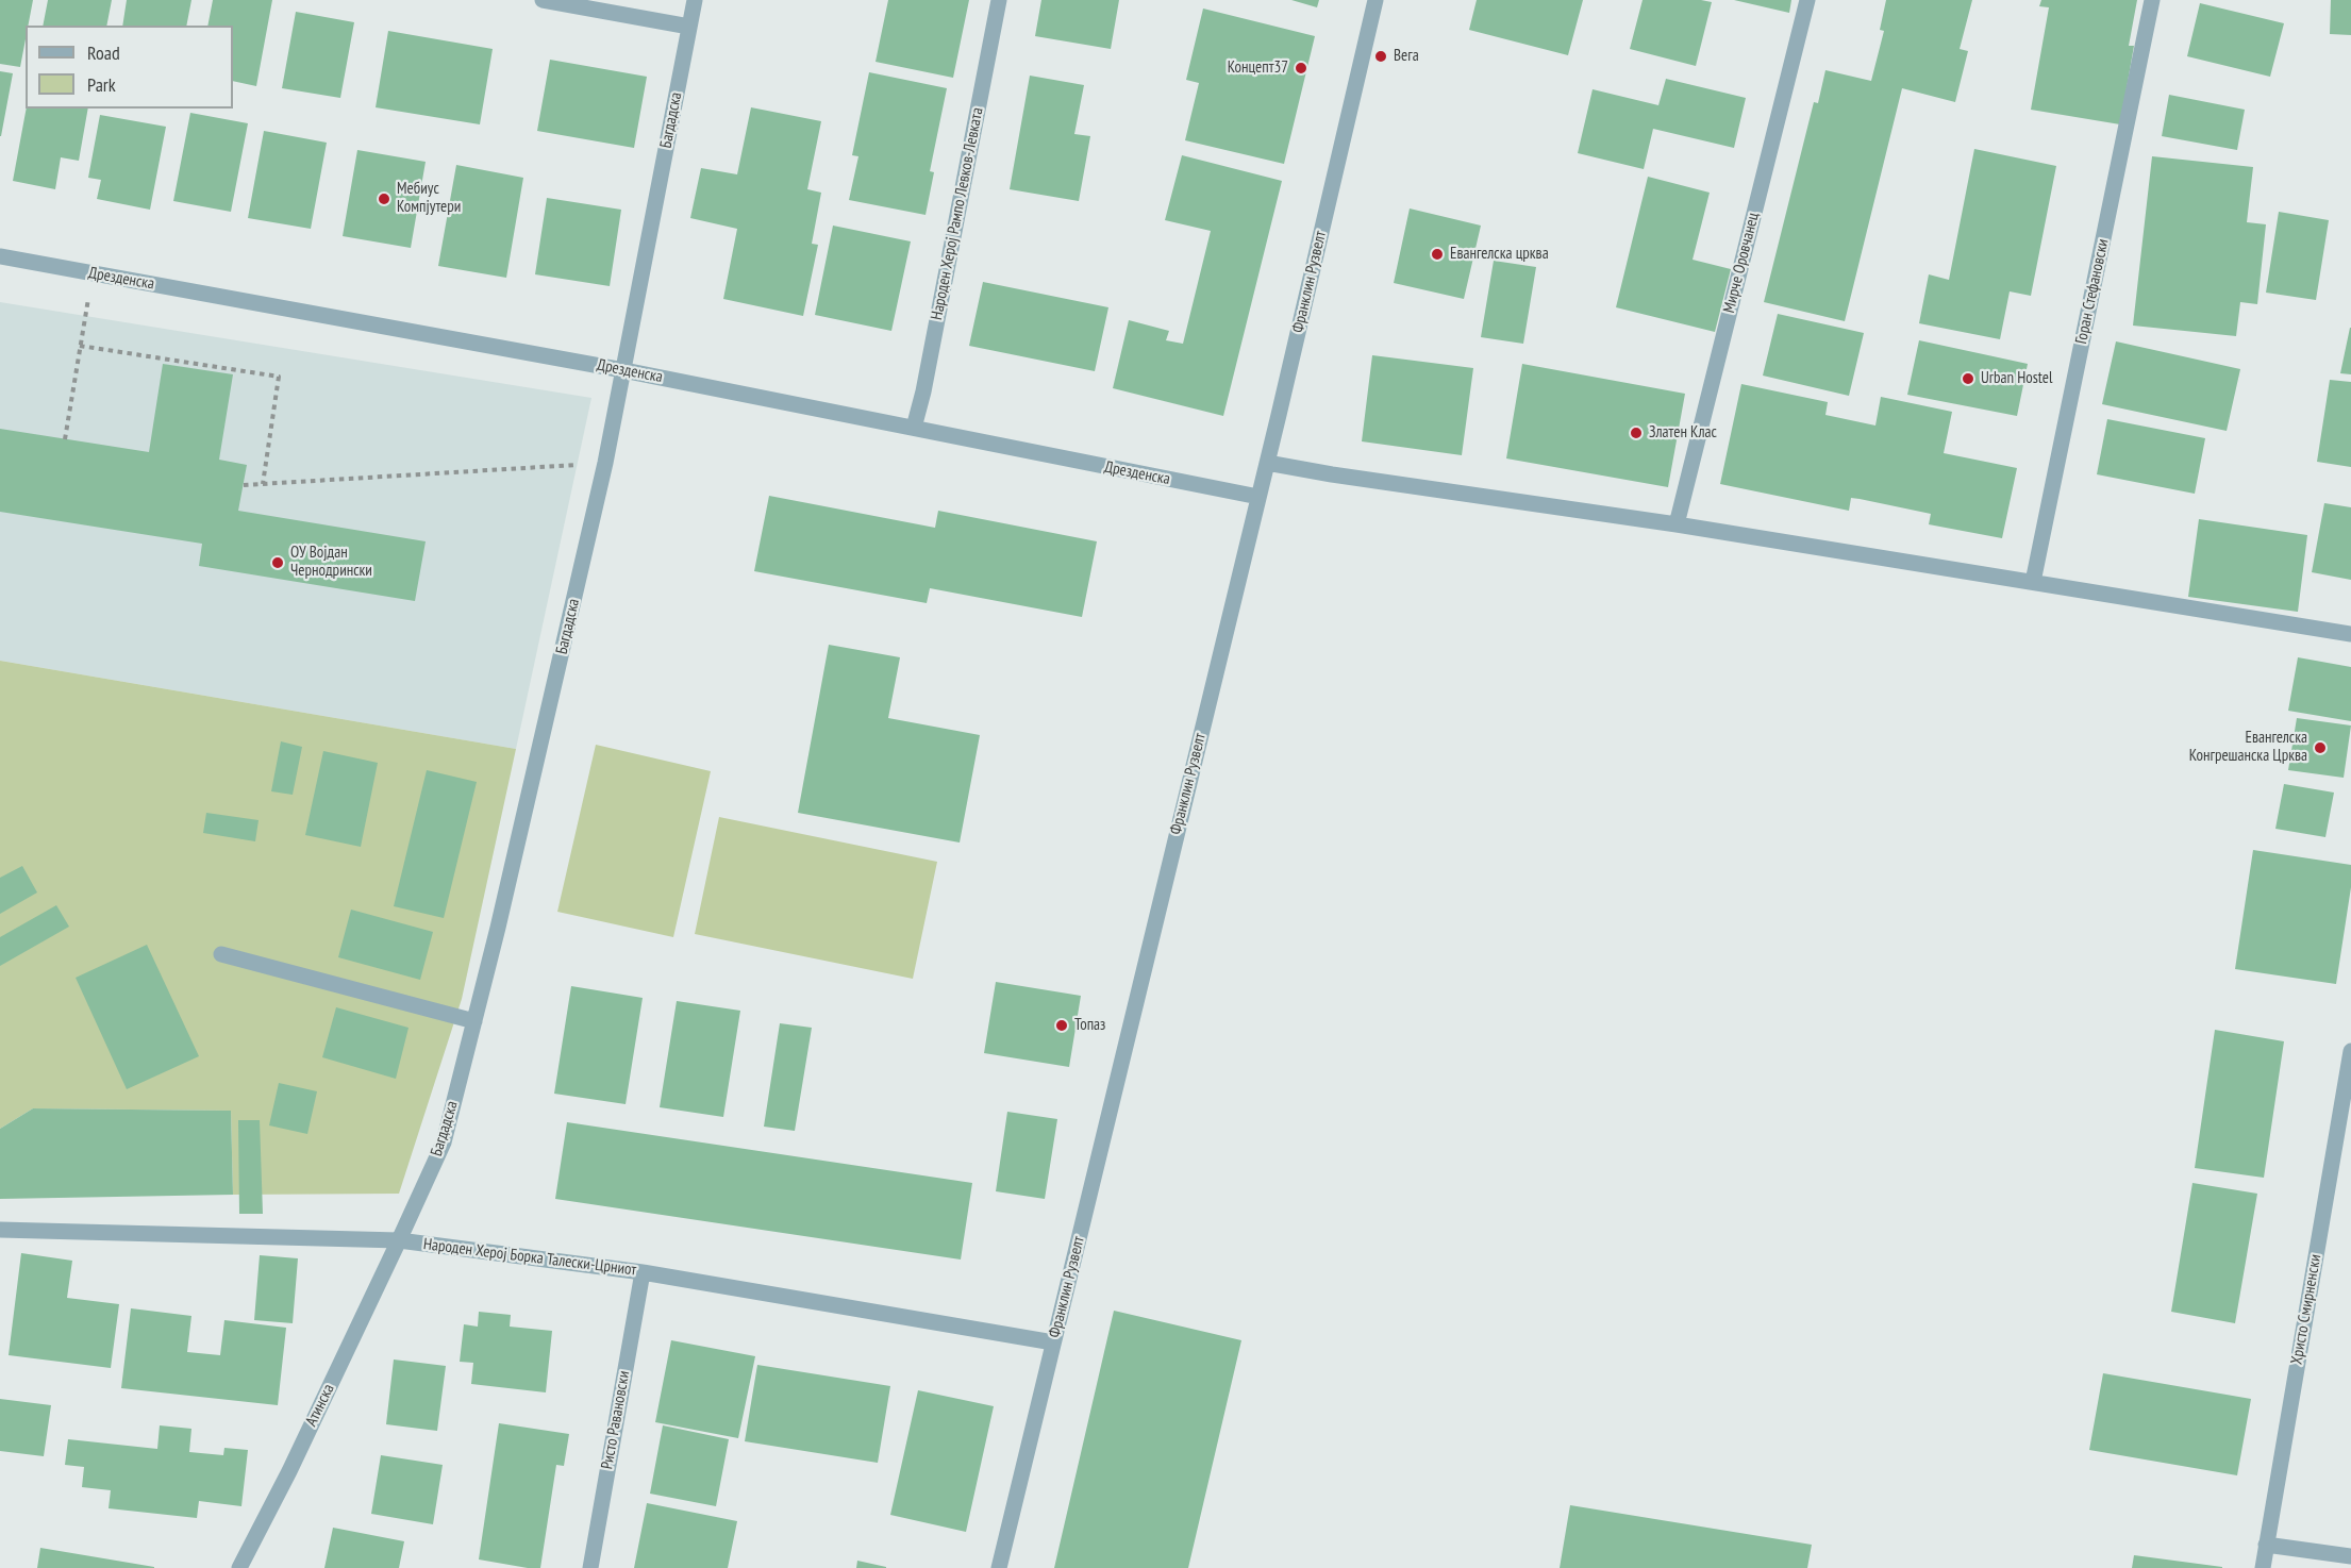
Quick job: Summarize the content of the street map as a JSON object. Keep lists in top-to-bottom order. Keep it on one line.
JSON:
{"streets":{"street":["Багдадска","Народен Херој Рампо Левков-Левката","Мирче Оровчанец","Дрезденска","Франклин Рузвелт","Горан Стефановски","Народен Херој Борка Талески-Црниот","Христо Смирненски","Атинска","Ристо Равановски"]},"crossings":[["Багдадска","Дрезденска"],["Багдадска","Народен Херој Борка Талески-Црниот"],["Багдадска","Атинска"],["Народен Херој Рампо Левков-Левката","Дрезденска"],["Дрезденска","Франклин Рузвелт"],["Франклин Рузвелт","Народен Херој Борка Талески-Црниот"],["Народен Херој Борка Талески-Црниот","Атинска"],["Народен Херој Борка Талески-Црниот","Ристо Равановски"]],"places":["Вега","Концепт37","Мебиус Компјутери","Евангелска црква","Urban Hostel","Златен Клас","ОУ Војдан Чернодрински","Евангелска Конгрешанска Црква","Топаз"],"legend":["Road","Park"]}
